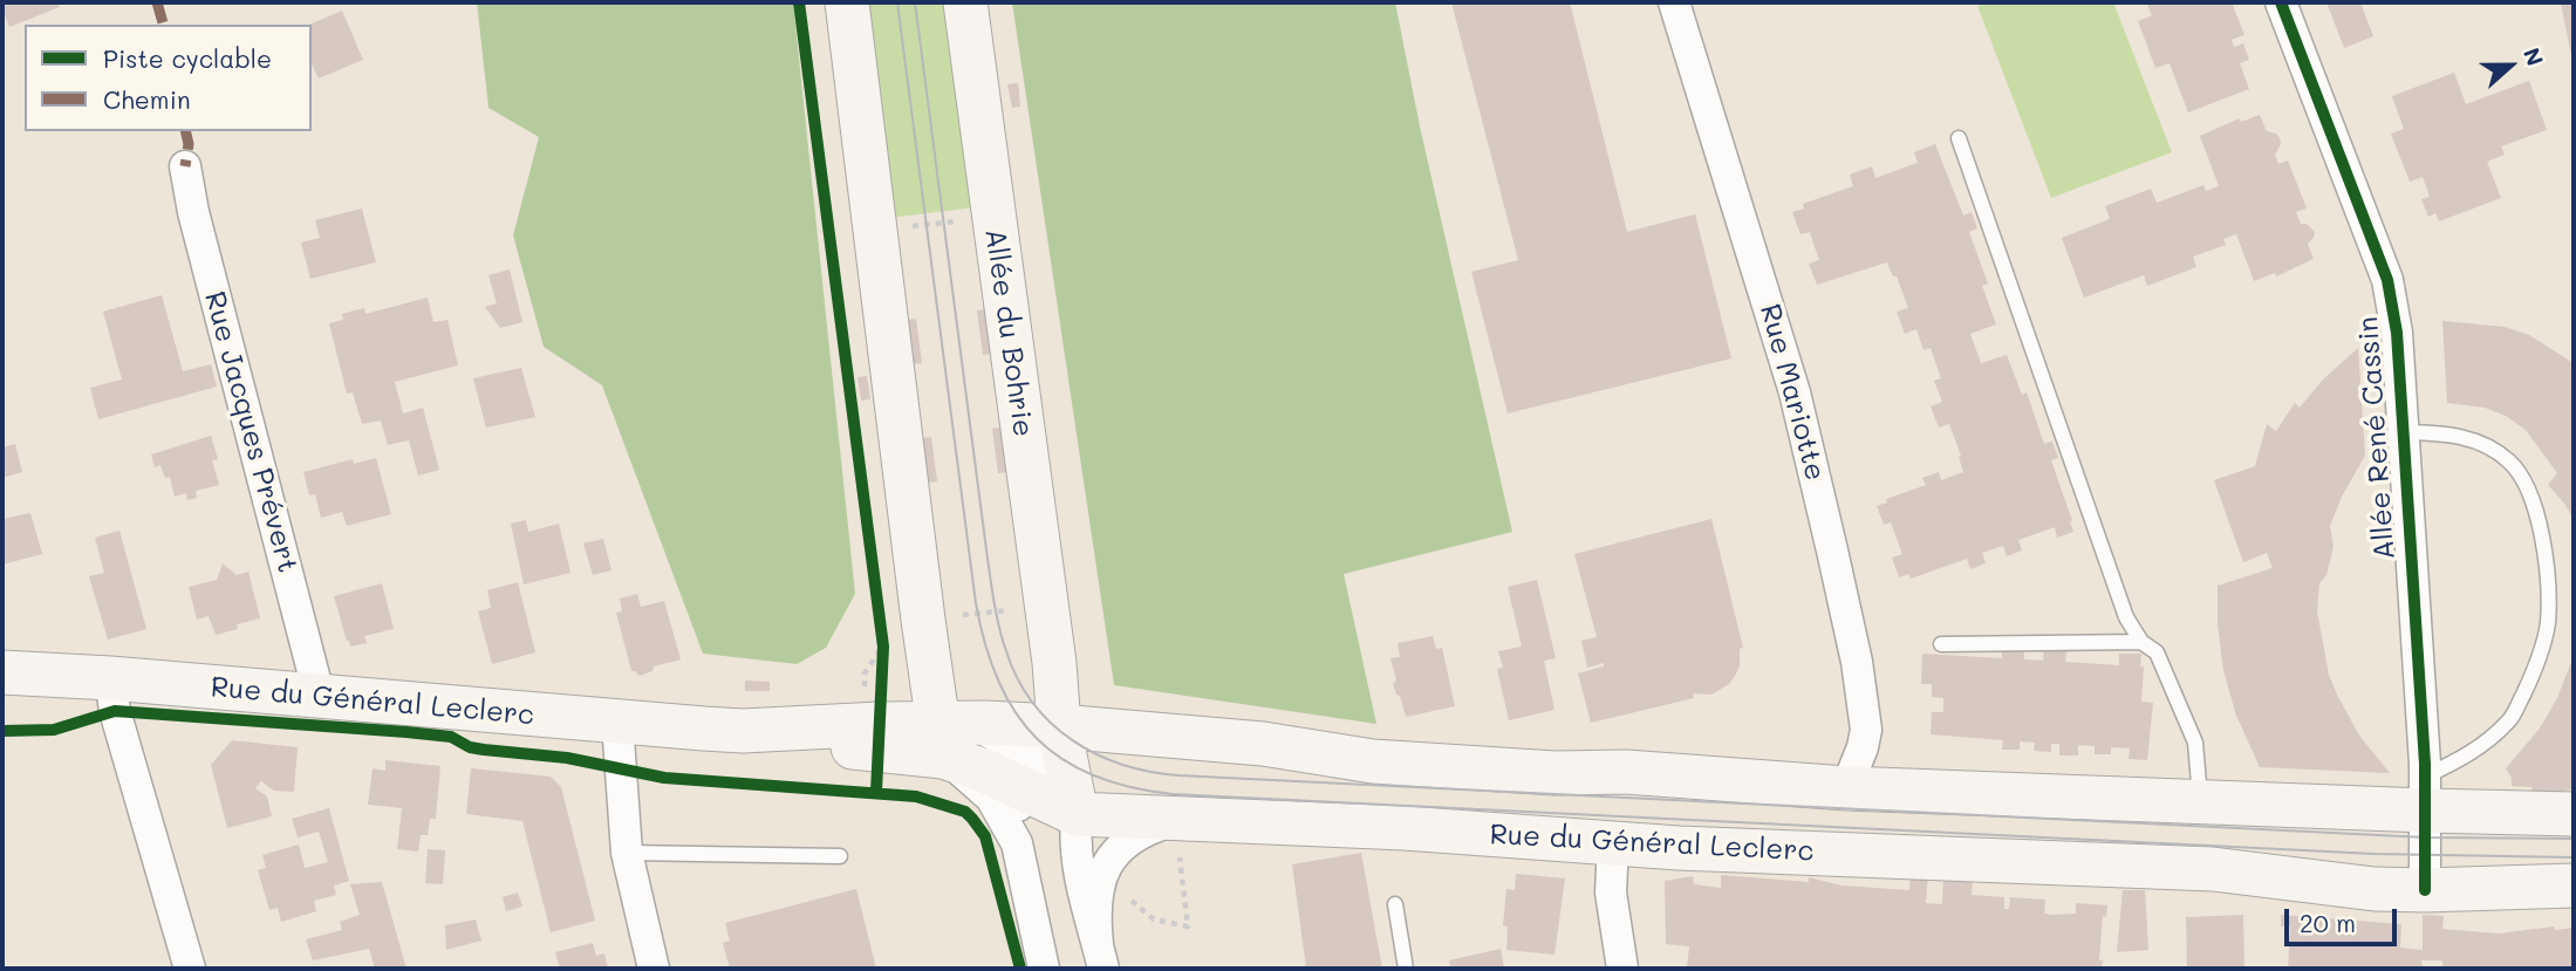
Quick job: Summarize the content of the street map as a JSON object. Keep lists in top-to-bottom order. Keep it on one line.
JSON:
{"streets":{"main road":["Allée du Bohrie","Rue du Général Leclerc"],"street":["Rue Mariotte","Rue Jacques Prévert","Allée René Cassin"]},"crossings":[["Allée du Bohrie","Rue du Général Leclerc"],["Rue Mariotte","Rue du Général Leclerc"],["Rue Jacques Prévert","Rue du Général Leclerc"],["Allée René Cassin","Rue du Général Leclerc"]],"legend":["Piste cyclable","Chemin"],"scale_bar":"20 m","north":"right"}
